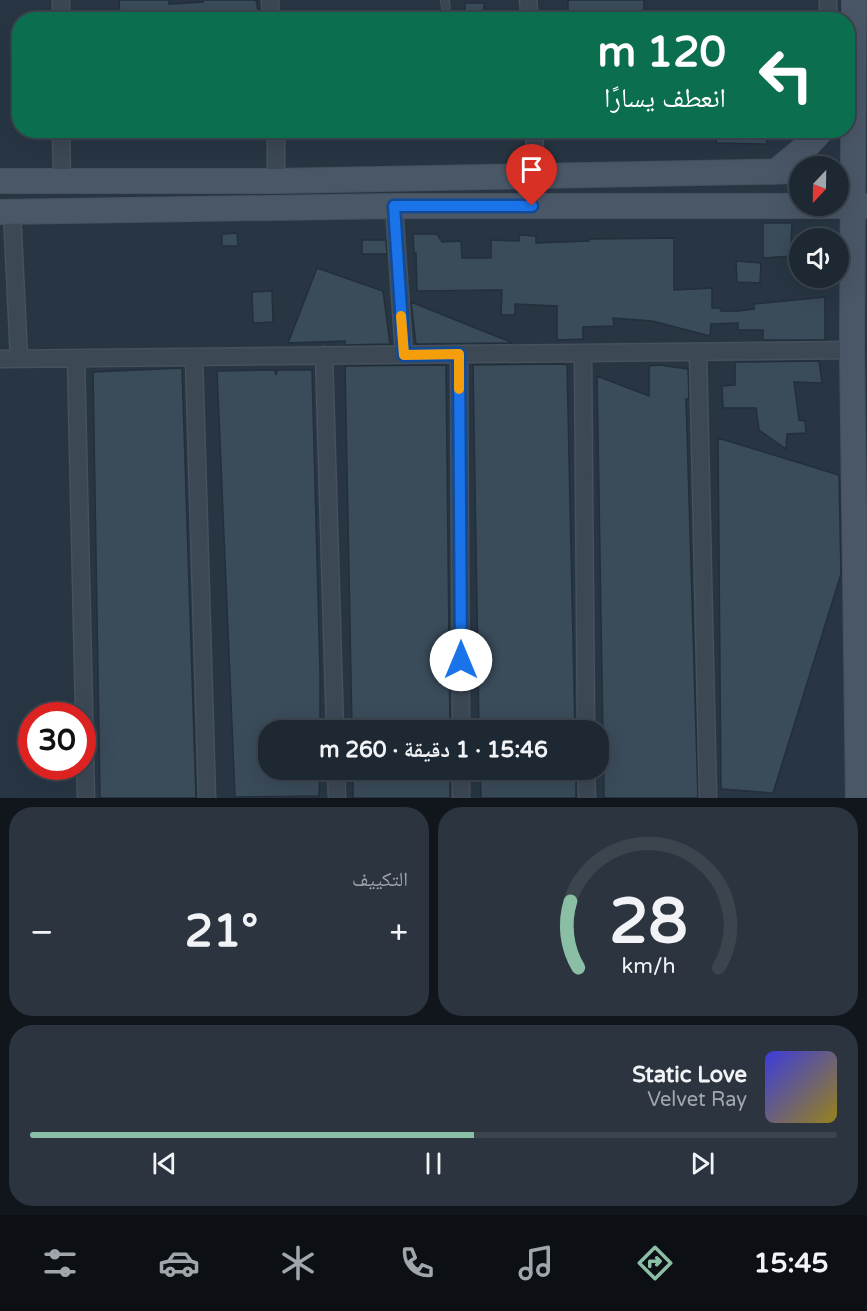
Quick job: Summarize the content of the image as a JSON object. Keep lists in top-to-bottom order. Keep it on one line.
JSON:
{"north":"bottom","page":{"turn":["120 m","انعطف يسارًا"],"limit":"30","trip":"15:46 · 1 دقيقة · 260 m","tile":"التكييف","heat":["−","21°","+"],"song":["Static Love","Velvet Ray"],"tabs":"15:45","gauge":["28","km/h"]}}
